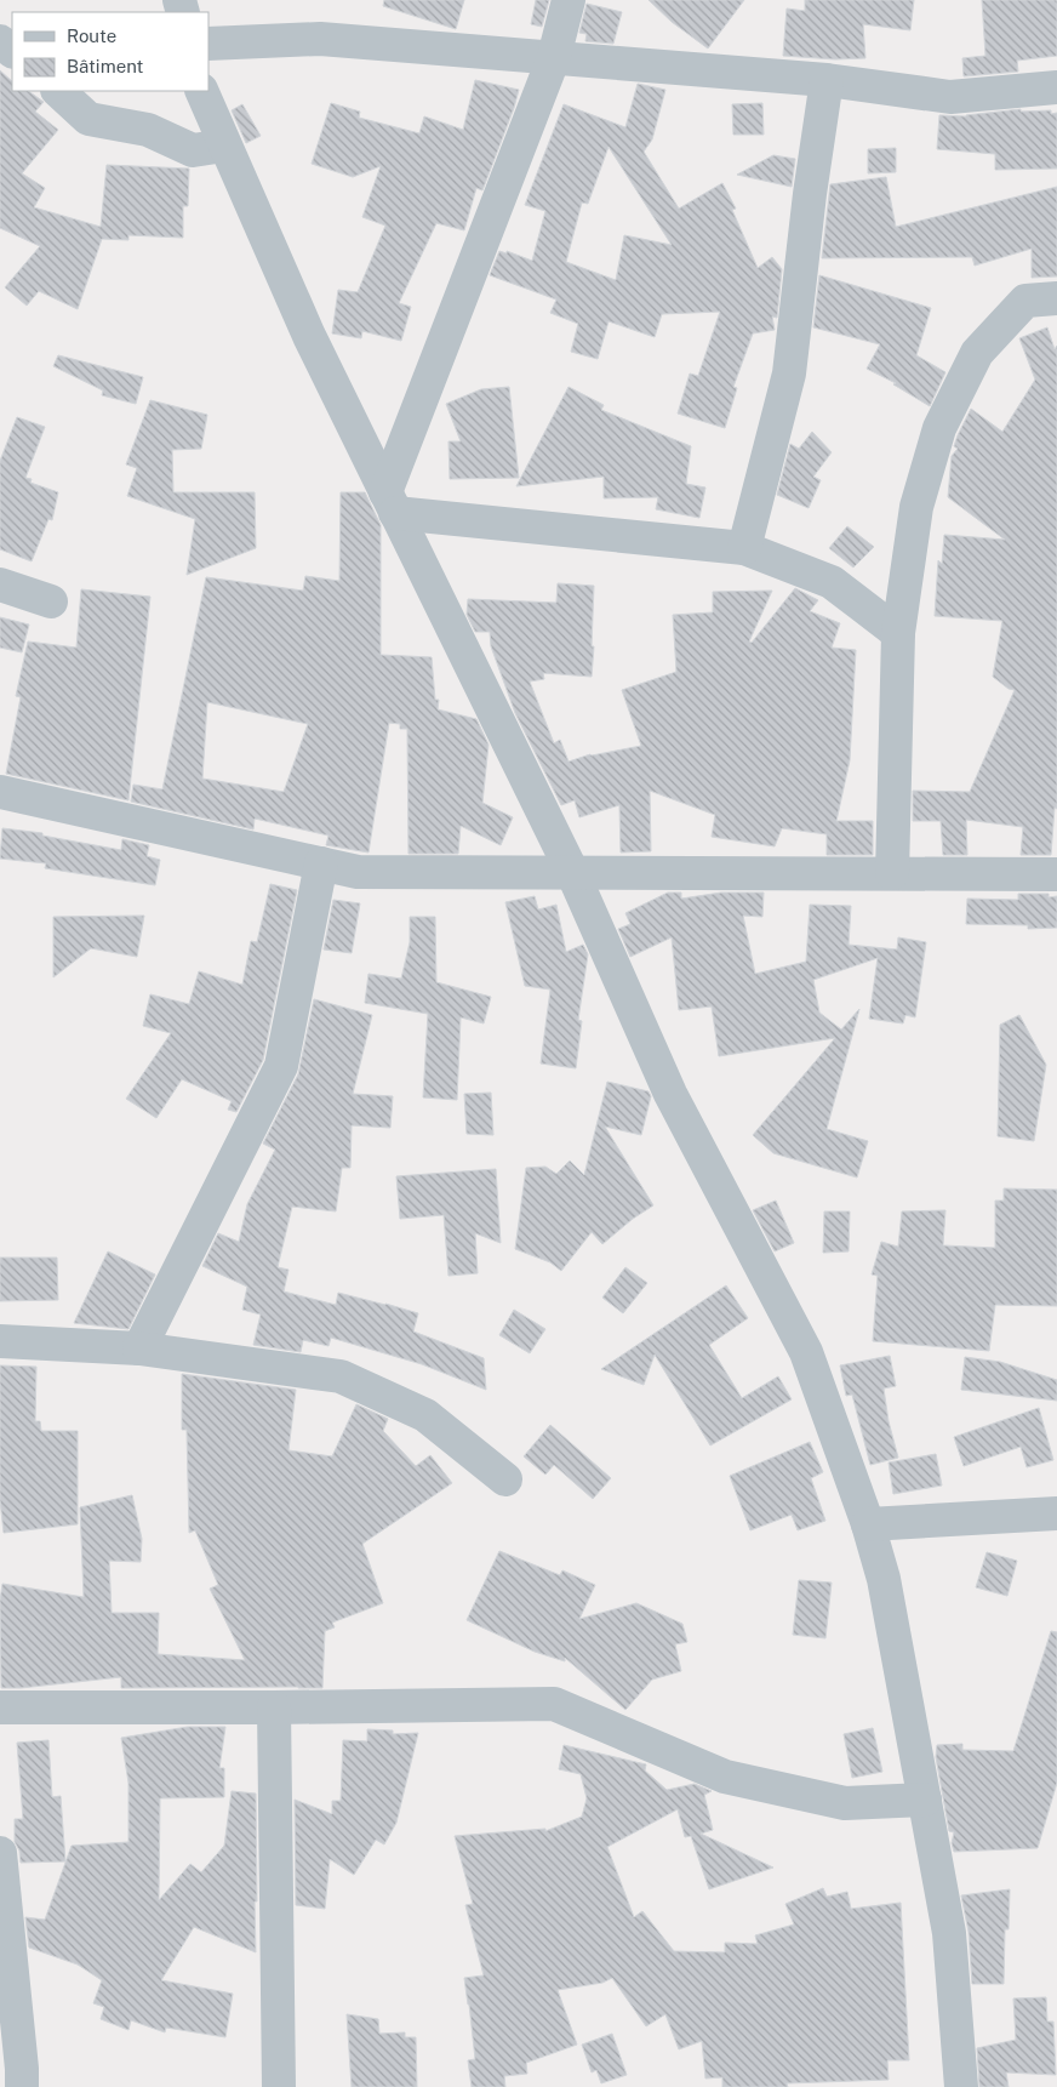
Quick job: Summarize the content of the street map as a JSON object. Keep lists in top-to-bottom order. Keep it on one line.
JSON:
{"legend":["Route","Bâtiment"]}
